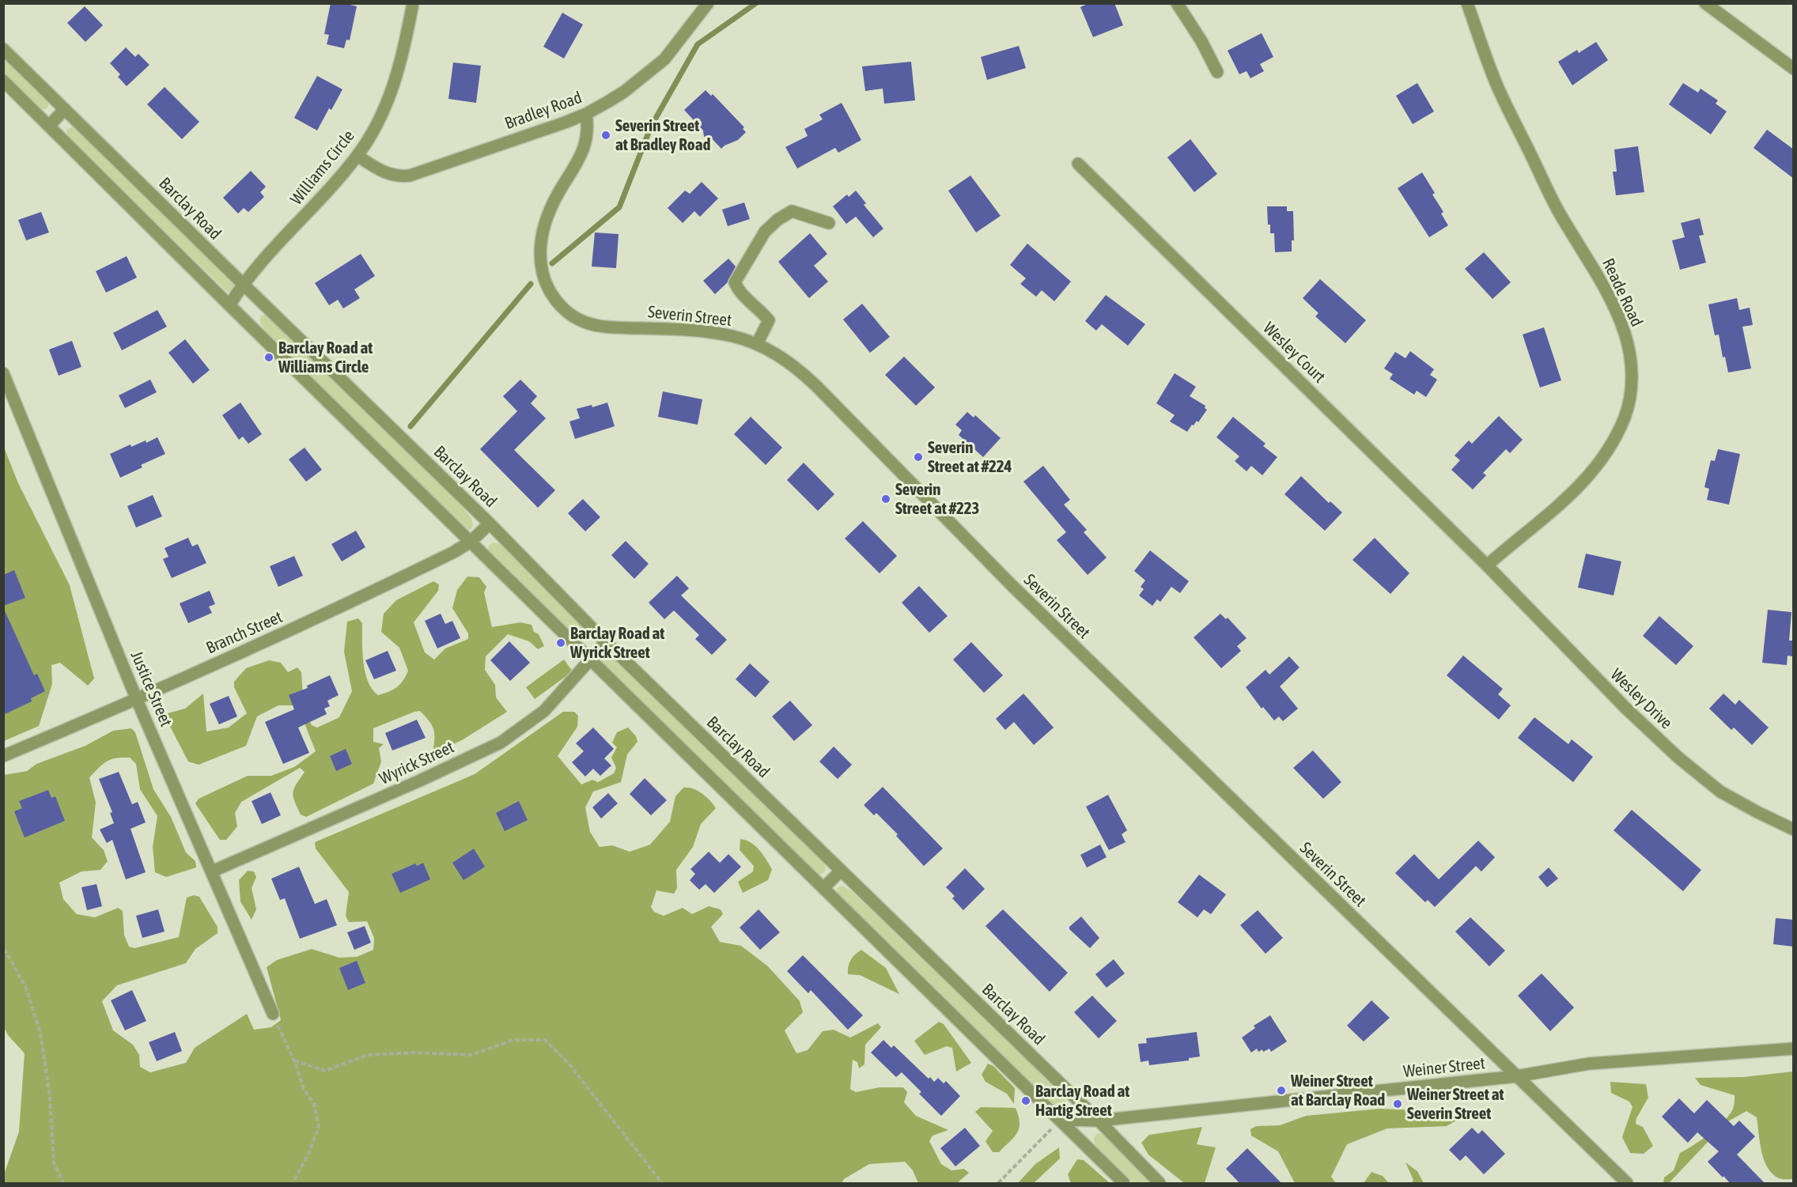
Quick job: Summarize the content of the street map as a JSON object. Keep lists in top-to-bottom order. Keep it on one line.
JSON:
{"streets":{"street":["Bradley Road","Williams Circle","Barclay Road","Reade Road","Severin Street","Wesley Court","Branch Street","Justice Street","Wesley Drive","Wyrick Street","Weiner Street"]},"crossings":[["Bradley Road","Williams Circle"],["Bradley Road","Severin Street"],["Williams Circle","Barclay Road"],["Barclay Road","Branch Street"],["Barclay Road","Wyrick Street"],["Barclay Road","Weiner Street"],["Reade Road","Wesley Court"],["Reade Road","Wesley Drive"],["Severin Street","Weiner Street"],["Wesley Court","Wesley Drive"],["Branch Street","Justice Street"],["Justice Street","Wyrick Street"]],"places":["Severin Street at Bradley Road","Barclay Road at Williams Circle","Severin Street at #224","Severin Street at #223","Barclay Road at Wyrick Street","Weiner Street at Barclay Road","Barclay Road at Hartig Street","Weiner Street at Severin Street"]}
